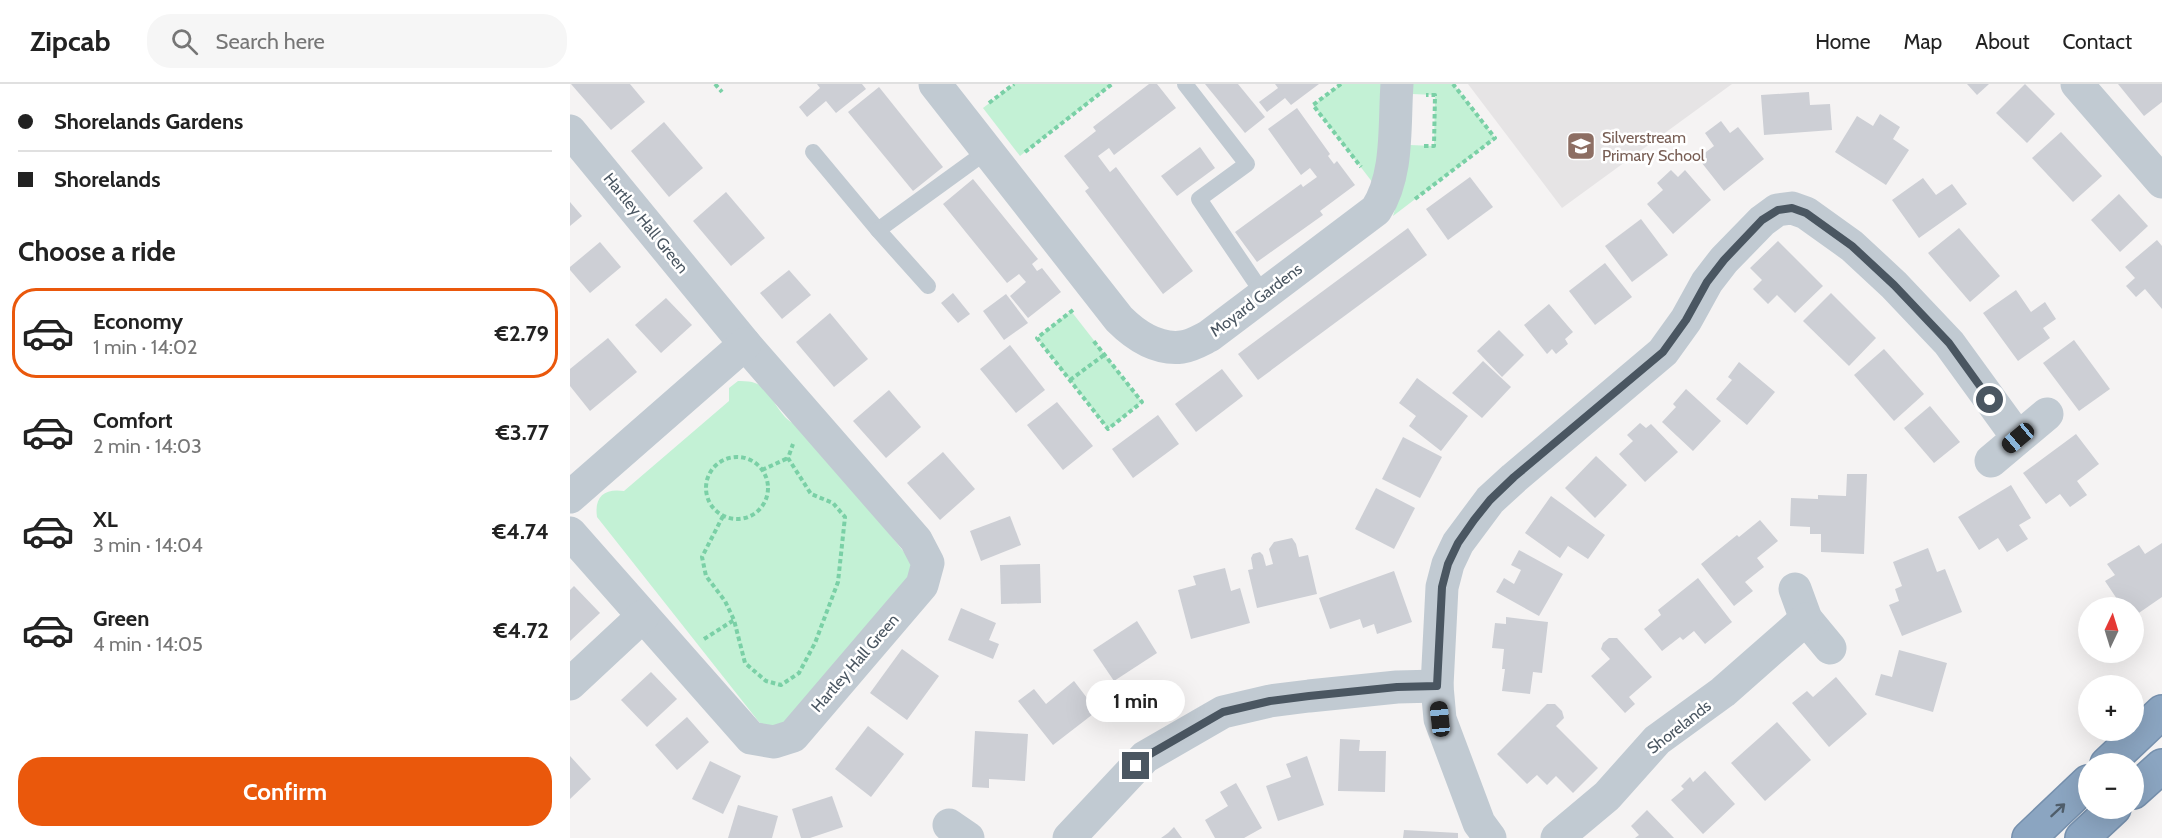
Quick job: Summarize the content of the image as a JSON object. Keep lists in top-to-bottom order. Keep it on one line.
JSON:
{"streets":{"street":["Hartley Hall Green","Moyard Gardens","Shorelands"]},"places":{"school or university":["Silverstream Primary School"]},"north":"top","page":{"header":"Zipcab","search":"Search here","nav":["Home","Map","About","Contact"],"banner":["Shorelands Gardens","Shorelands"],"heading":"Choose a ride","list":[{"name":"Economy","note":"1 min · 14:02","value":"€2.79"},{"name":"Comfort","note":"2 min · 14:03","value":"€3.77"},{"name":"XL","note":"3 min · 14:04","value":"€4.74"},{"name":"Green","note":"4 min · 14:05","value":"€4.72"}],"map_buttons":["+","−"],"bubble":"1 min","buttons":"Confirm"}}
